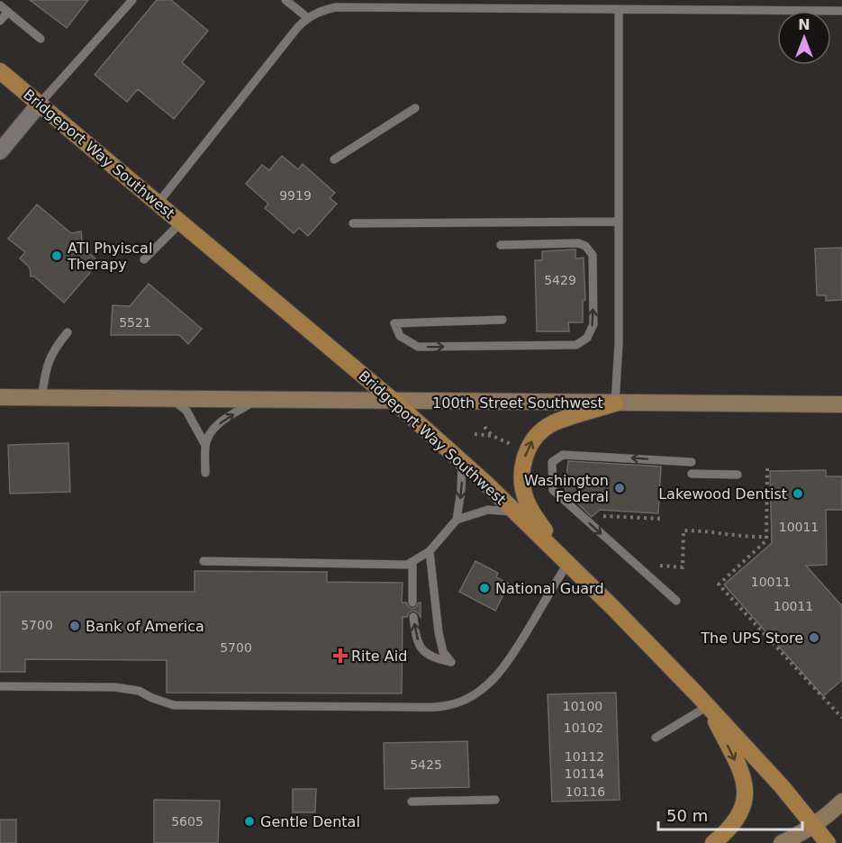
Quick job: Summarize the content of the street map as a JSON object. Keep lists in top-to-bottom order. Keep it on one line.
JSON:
{"streets":{"main road":["Bridgeport Way Southwest","100th Street Southwest"]},"crossings":[["Bridgeport Way Southwest","100th Street Southwest"]],"places":{"other":["ATI Phyiscal Therapy","Washington Federal","Lakewood Dentist","National Guard","Bank of America","The UPS Store","Gentle Dental"],"health":["Rite Aid"]},"house_numbers":["9919","5429","5521","10011","10011","10011","5700","5700","10100","10102","10112","5425","10114","10116","5605"],"scale_bar":"50 m","north":"top"}
